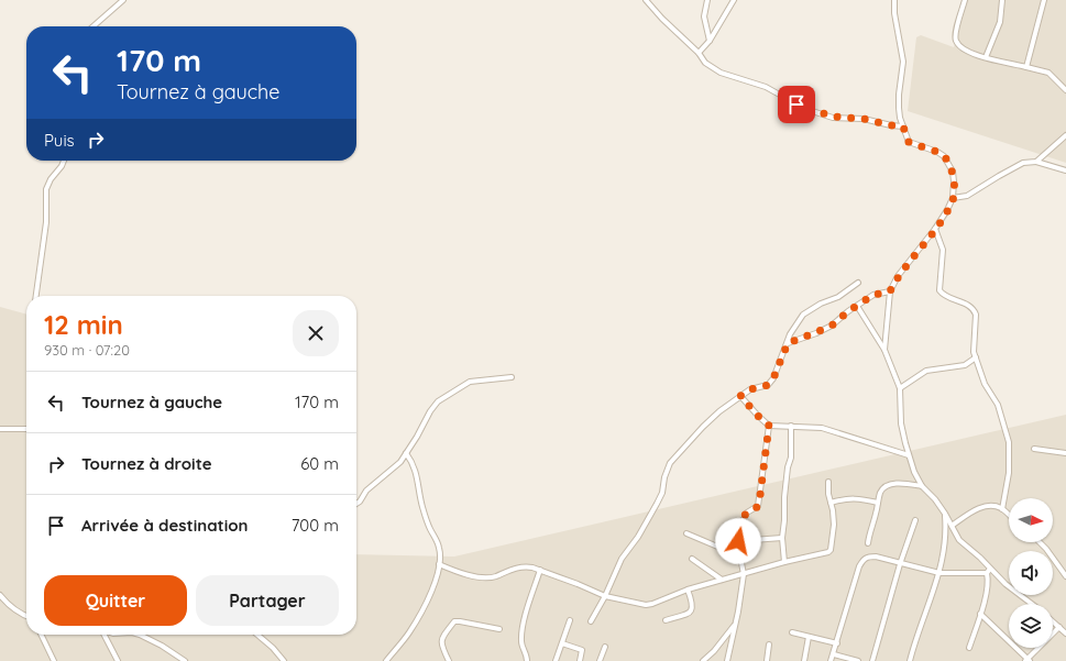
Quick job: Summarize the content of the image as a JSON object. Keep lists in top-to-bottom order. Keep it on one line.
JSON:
{"north":"right","page":{"turn":["170 m","Tournez à gauche"],"then":"Puis","heading":["12 min","930 m · 07:20"],"list":[{"name":"Tournez à gauche","value":"170 m"},{"name":"Tournez à droite","value":"60 m"},{"name":"Arrivée à destination","value":"700 m"}],"buttons":["Quitter","Partager"]}}
